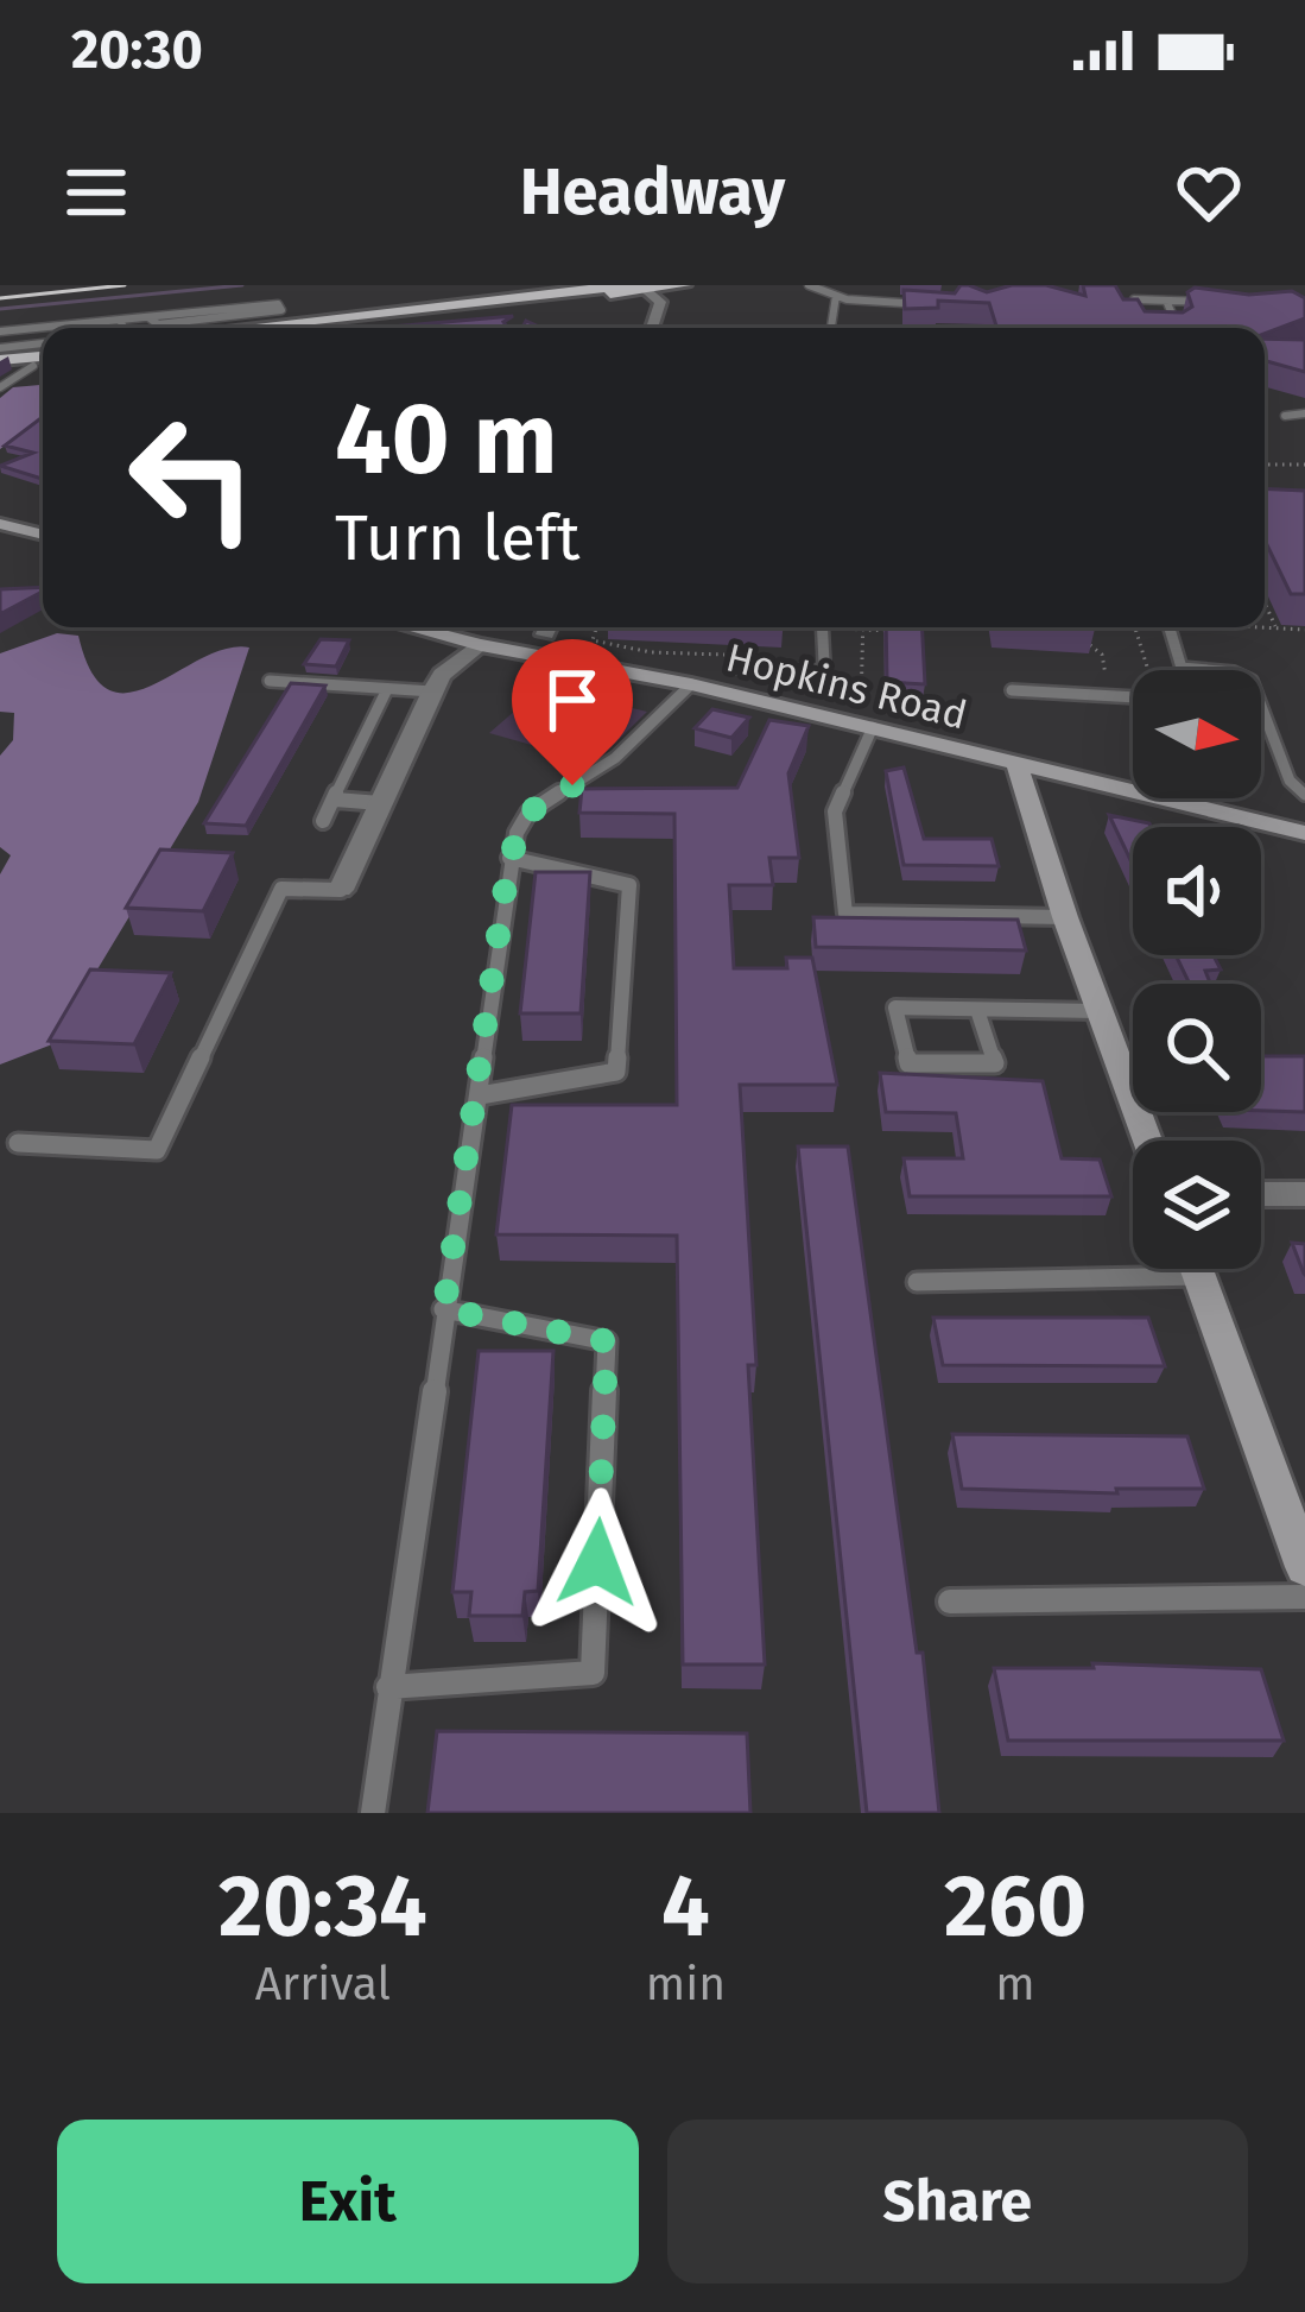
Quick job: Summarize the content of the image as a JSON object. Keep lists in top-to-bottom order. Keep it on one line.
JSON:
{"streets":{"main road":["Hopkins Road"]},"north":"right","page":{"status":"20:30","header":"Headway","turn":["40 m","Turn left"],"eta":["20:34","Arrival","4","min","260","m"],"buttons":["Exit","Share"]}}
